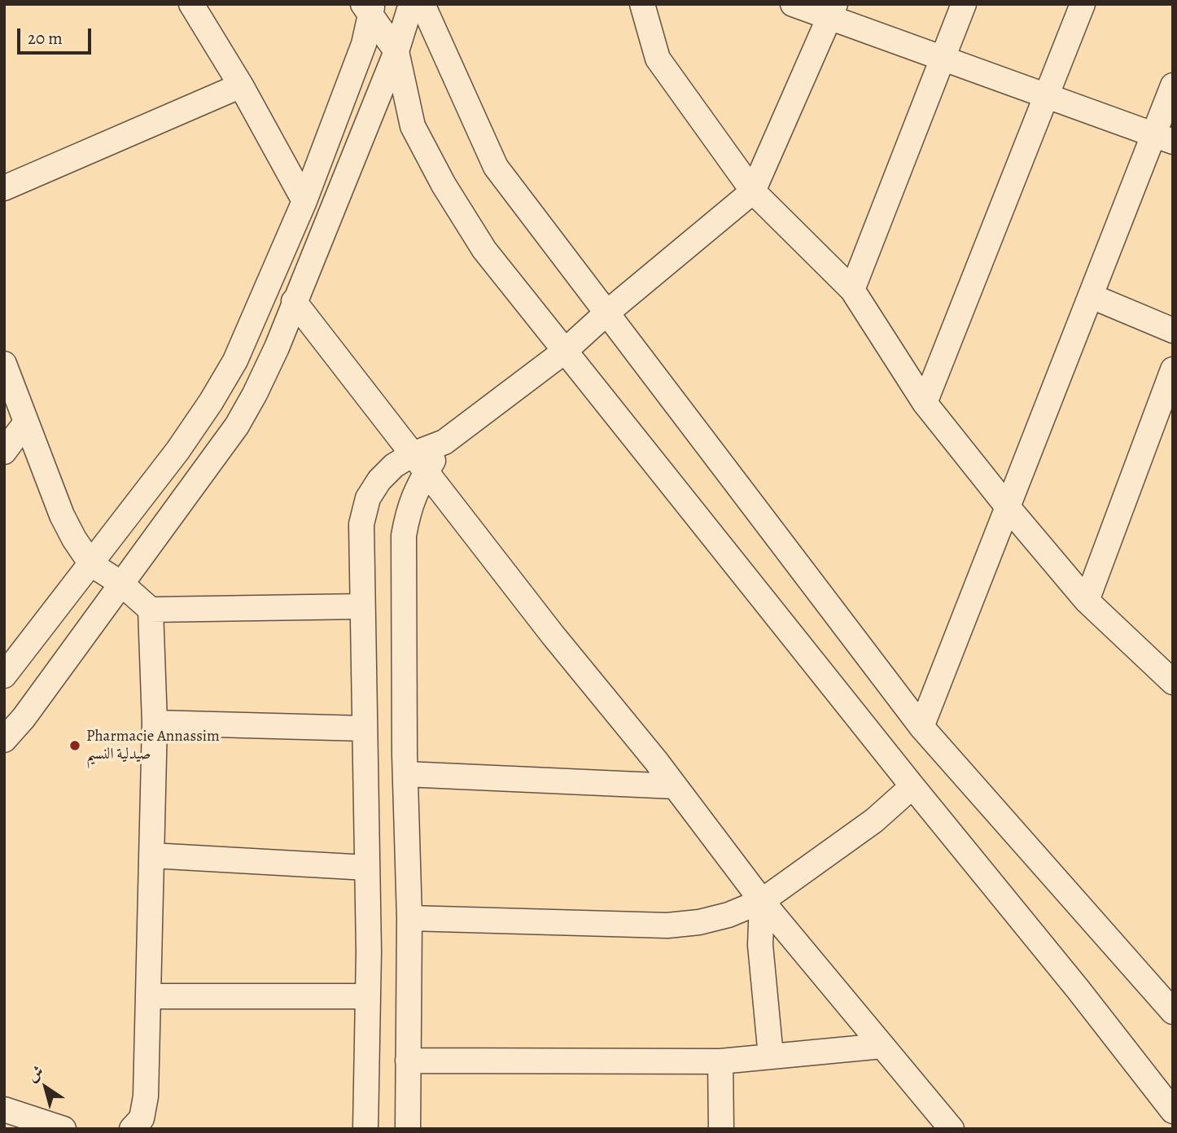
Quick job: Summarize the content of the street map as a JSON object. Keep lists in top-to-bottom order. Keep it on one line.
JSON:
{"places":["Pharmacie Annassim صيدلية النسيم"],"scale_bar":"20 m","north":"top left"}
